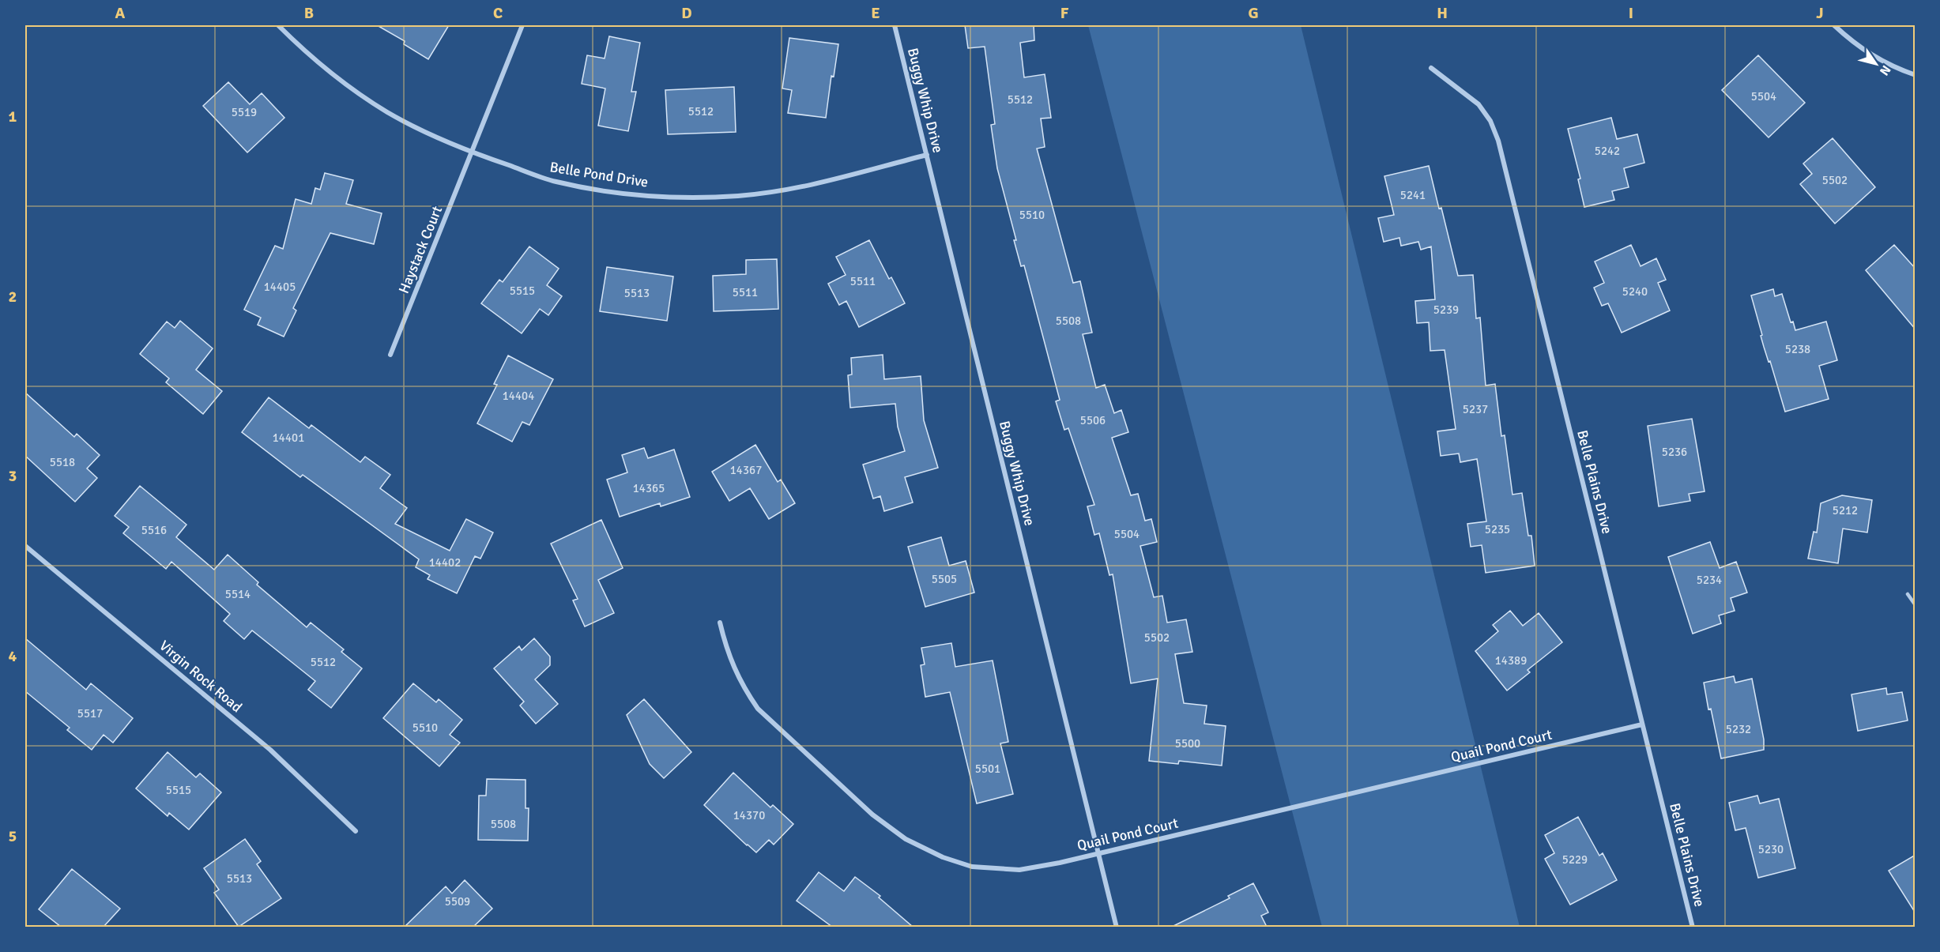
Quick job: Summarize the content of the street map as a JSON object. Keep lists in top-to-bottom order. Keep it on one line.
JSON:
{"streets":{"street":["Buggy Whip Drive","Belle Pond Drive","Haystack Court","Belle Plains Drive","Virgin Rock Road","Quail Pond Court"]},"crossings":[["Buggy Whip Drive","Belle Pond Drive"],["Buggy Whip Drive","Quail Pond Court"],["Belle Pond Drive","Haystack Court"],["Belle Plains Drive","Quail Pond Court"]],"house_numbers":["5504","5512","5512","5519","5242","5502","5241","5510","5511","14405","5515","5240","5511","5513","5239","5508","5238","14404","5237","5506","14401","5236","5518","14367","14365","5212","5235","5516","5504","14402","5505","5234","5514","5502","14389","5512","5517","5510","5232","5500","5501","5515","14370","5508","5230","5229","5513","5509"],"north":"bottom right","grid":{"columns":["A","B","C","D","E","F","G","H","I","J"],"rows":["1","2","3","4","5"]}}
